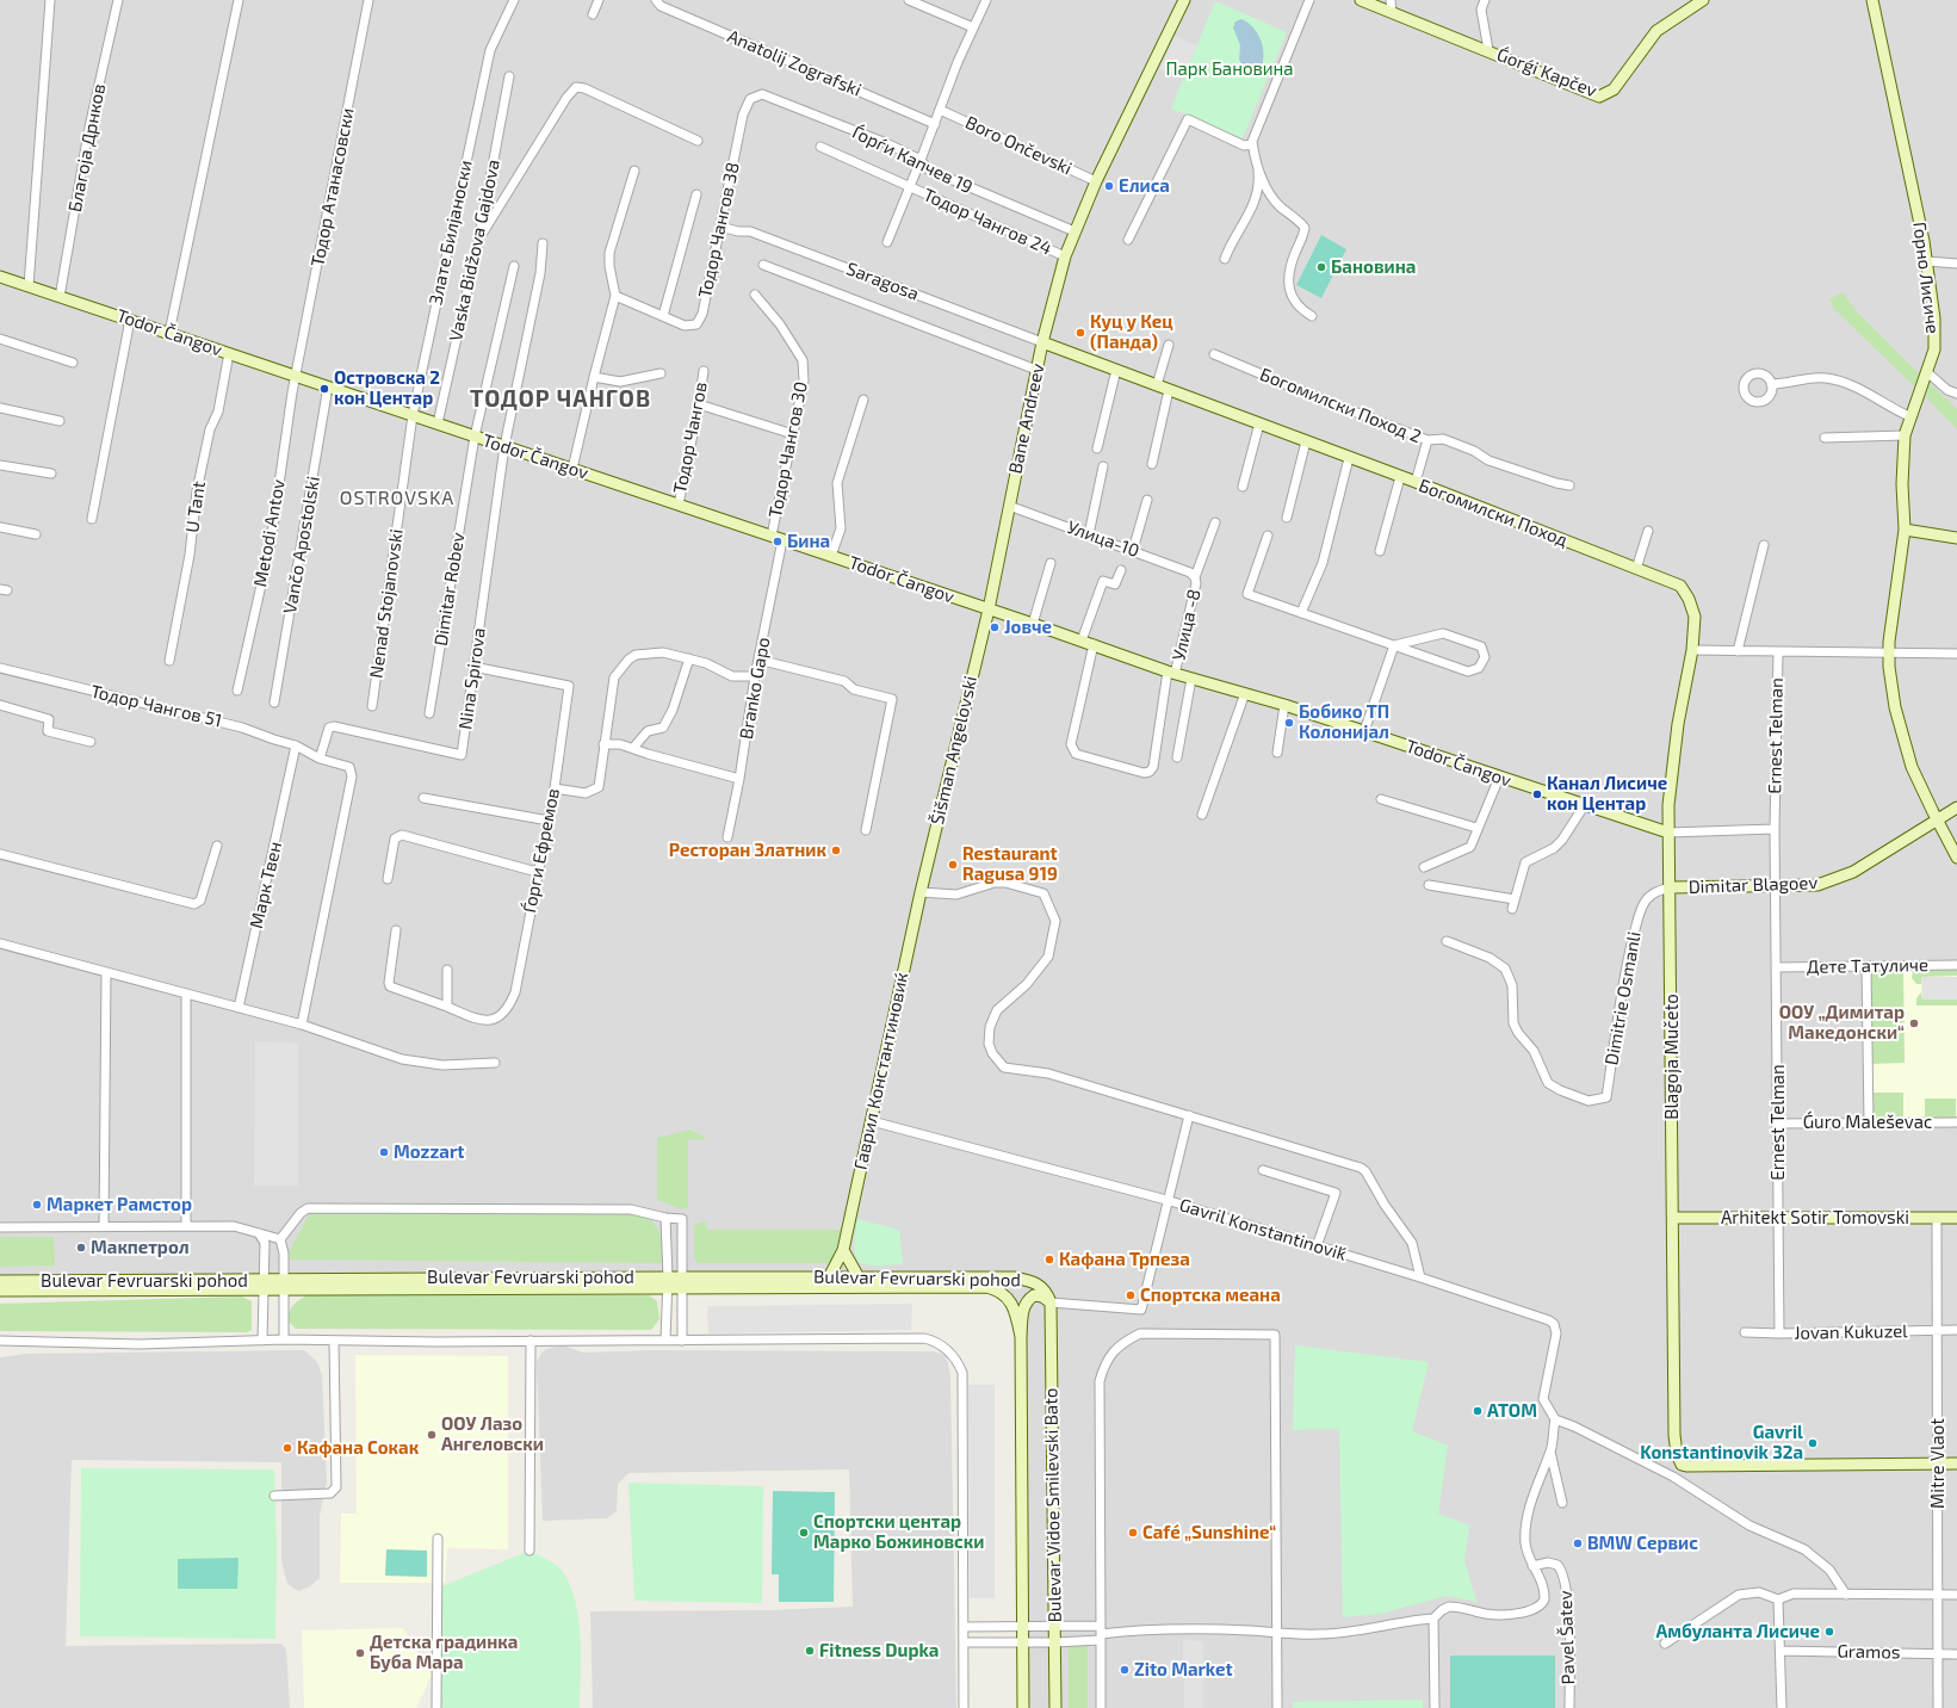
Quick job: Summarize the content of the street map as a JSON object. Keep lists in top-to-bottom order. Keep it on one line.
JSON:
{"streets":{"street":["Anatolij Zografski","Ǵorǵi Kapčev","Boro Ončevski","Благоја Дрнков","Ѓорѓи Капчев 19","Тодор Атанасовски","Тодор Чангов 24","Тодор Чангов 38","Злате Билјаноски","Vaska Bidžova Gajdova","Горно Лисиче","Saragosa","Todor Čangov","Богомилски Поход 2","Bane Andreev","Тодор Чангов","Тодор Чангов 30","U Tant","Богомилски Поход","Metodi Antov","Улица-10","Vančo Apostolski","Dimitar Robev","Nenad Stojanovski","Улица -8","Nina Spirova","Branko Gapo","Тодор Чангов 51","Ernest Telman","Šišman Angelovski","Ѓорги Ефремов","Марк Твен","Dimitar Blagoev","Дете Татуличе","Dimitrie Osmanli","Blagoja Mučeto","Гаврил Константиновиќ","Ǵuro Maleševac","Arhitekt Sotir Tomovski","Gavril Konstantinoviḱ","Bulevar Fevruarski pohod","Jovan Kukuzel","Mitre Vlaot","Bulevar Vidoe Smilevski Bato","Pavel Šatev","Gramos"]},"crossings":[["Boro Ončevski","Bane Andreev"],["Благоја Дрнков","Todor Čangov"],["Ѓорѓи Капчев 19","Тодор Чангов 38"],["Ѓорѓи Капчев 19","Bane Andreev"],["Тодор Атанасовски","Todor Čangov"],["Тодор Атанасовски","Metodi Antov"],["Тодор Чангов 24","Bane Andreev"],["Тодор Чангов 38","Saragosa"],["Злате Билјаноски","Todor Čangov"],["Злате Билјаноски","Nenad Stojanovski"],["Vaska Bidžova Gajdova","Todor Čangov"],["Горно Лисиче","Dimitar Blagoev"],["Saragosa","Bane Andreev"],["Saragosa","Богомилски Поход"],["Todor Čangov","Bane Andreev"],["Todor Čangov","Тодор Чангов"],["Todor Čangov","Тодор Чангов 30"],["Todor Čangov","U Tant"],["Todor Čangov","Metodi Antov"],["Todor Čangov","Vančo Apostolski"],["Todor Čangov","Dimitar Robev"],["Todor Čangov","Nenad Stojanovski"],["Todor Čangov","Улица -8"],["Todor Čangov","Nina Spirova"],["Todor Čangov","Branko Gapo"],["Todor Čangov","Šišman Angelovski"],["Todor Čangov","Blagoja Mučeto"],["Богомилски Поход 2","Богомилски Поход"],["Bane Andreev","Богомилски Поход"],["Bane Andreev","Улица-10"],["Bane Andreev","Šišman Angelovski"],["Богомилски Поход","Blagoja Mučeto"],["Улица-10","Улица -8"],["Nina Spirova","Тодор Чангов 51"],["Nina Spirova","Ѓорги Ефремов"],["Тодор Чангов 51","Марк Твен"],["Ernest Telman","Dimitar Blagoev"],["Ernest Telman","Дете Татуличе"],["Ernest Telman","Ǵuro Maleševac"],["Ernest Telman","Arhitekt Sotir Tomovski"],["Ernest Telman","Jovan Kukuzel"],["Šišman Angelovski","Гаврил Константиновиќ"],["Dimitar Blagoev","Dimitrie Osmanli"],["Dimitar Blagoev","Blagoja Mučeto"],["Dimitrie Osmanli","Blagoja Mučeto"],["Blagoja Mučeto","Arhitekt Sotir Tomovski"],["Blagoja Mučeto","Mitre Vlaot"],["Гаврил Константиновиќ","Gavril Konstantinoviḱ"],["Гаврил Константиновиќ","Bulevar Fevruarski pohod"],["Arhitekt Sotir Tomovski","Mitre Vlaot"],["Bulevar Fevruarski pohod","Bulevar Vidoe Smilevski Bato"],["Jovan Kukuzel","Mitre Vlaot"],["Mitre Vlaot","Gramos"]],"districts":["ТОДОР ЧАНГОВ","OSTROVSKA"],"parks":["Парк Бановина"],"places":["Елиса","Бановина","Куц у Кец (Панда)","Островска 2 кон Центар","Бина","Јовче","Бобико ТП Колонијал","Канал Лисиче кон Центар","Ресторан Златник","Restaurant Ragusa 919","ООУ „Димитар Македонски“","Mozzart","Маркет Рамстор","Макпетрол","Кафана Трпеза","Спортска меана","АТОМ","ООУ Лазо Ангеловски","Gavril Konstantinovik 32a","Кафана Сокак","Спортски центар Марко Божиновски","Café „Sunshine“","BMW Сервис","Амбуланта Лисиче","Fitness Dupka","Детска градинка Буба Мара","Zito Market"]}
